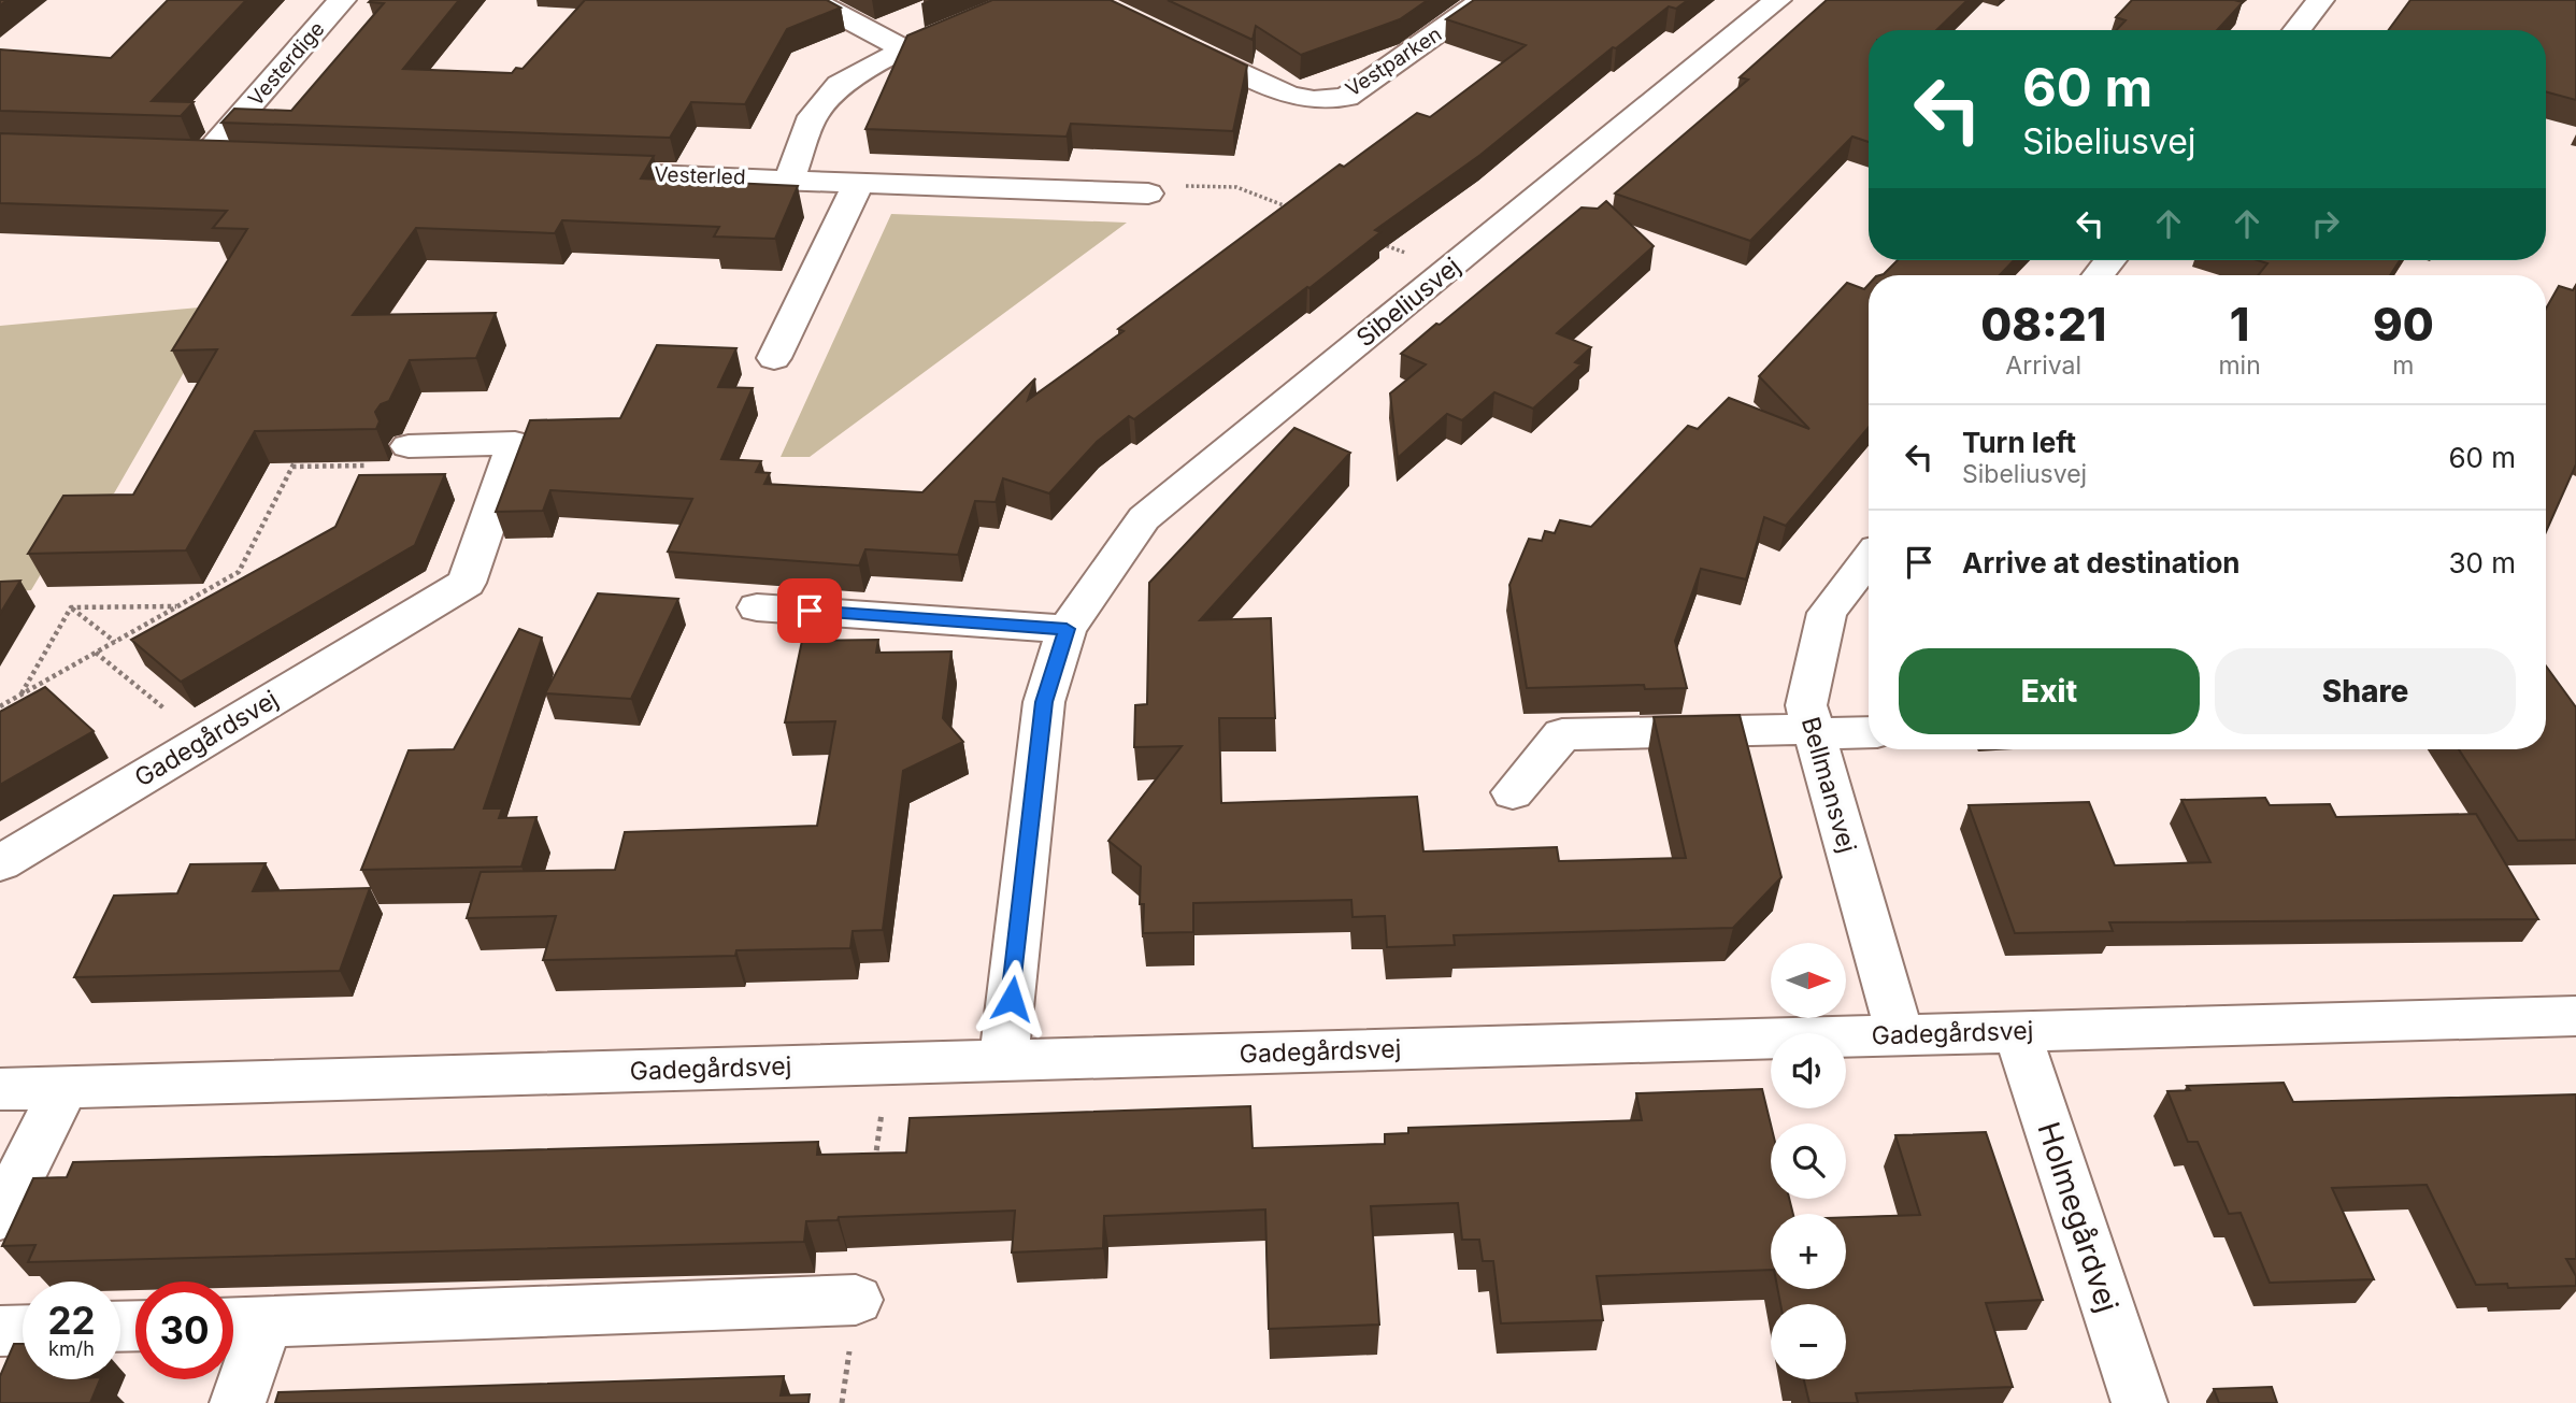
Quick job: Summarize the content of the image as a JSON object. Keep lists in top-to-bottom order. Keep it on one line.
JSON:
{"streets":{"street":["Vestparken","Vesterdige","Vesterled","Sibeliusvej","Gadegårdsvej","Bellmansvej","Holmegårdvej"]},"crossings":[["Sibeliusvej","Gadegårdsvej"],["Gadegårdsvej","Bellmansvej"],["Gadegårdsvej","Holmegårdvej"]],"north":"right","page":{"turn":["60 m","Sibeliusvej"],"eta":["08:21","Arrival","1","min","90","m"],"list":[{"name":"Turn left","note":"Sibeliusvej","value":"60 m"},{"name":"Arrive at destination","value":"30 m"}],"buttons":["Exit","Share"],"map_buttons":["+","−"],"speed":"22 km/h","limit":"30"}}
